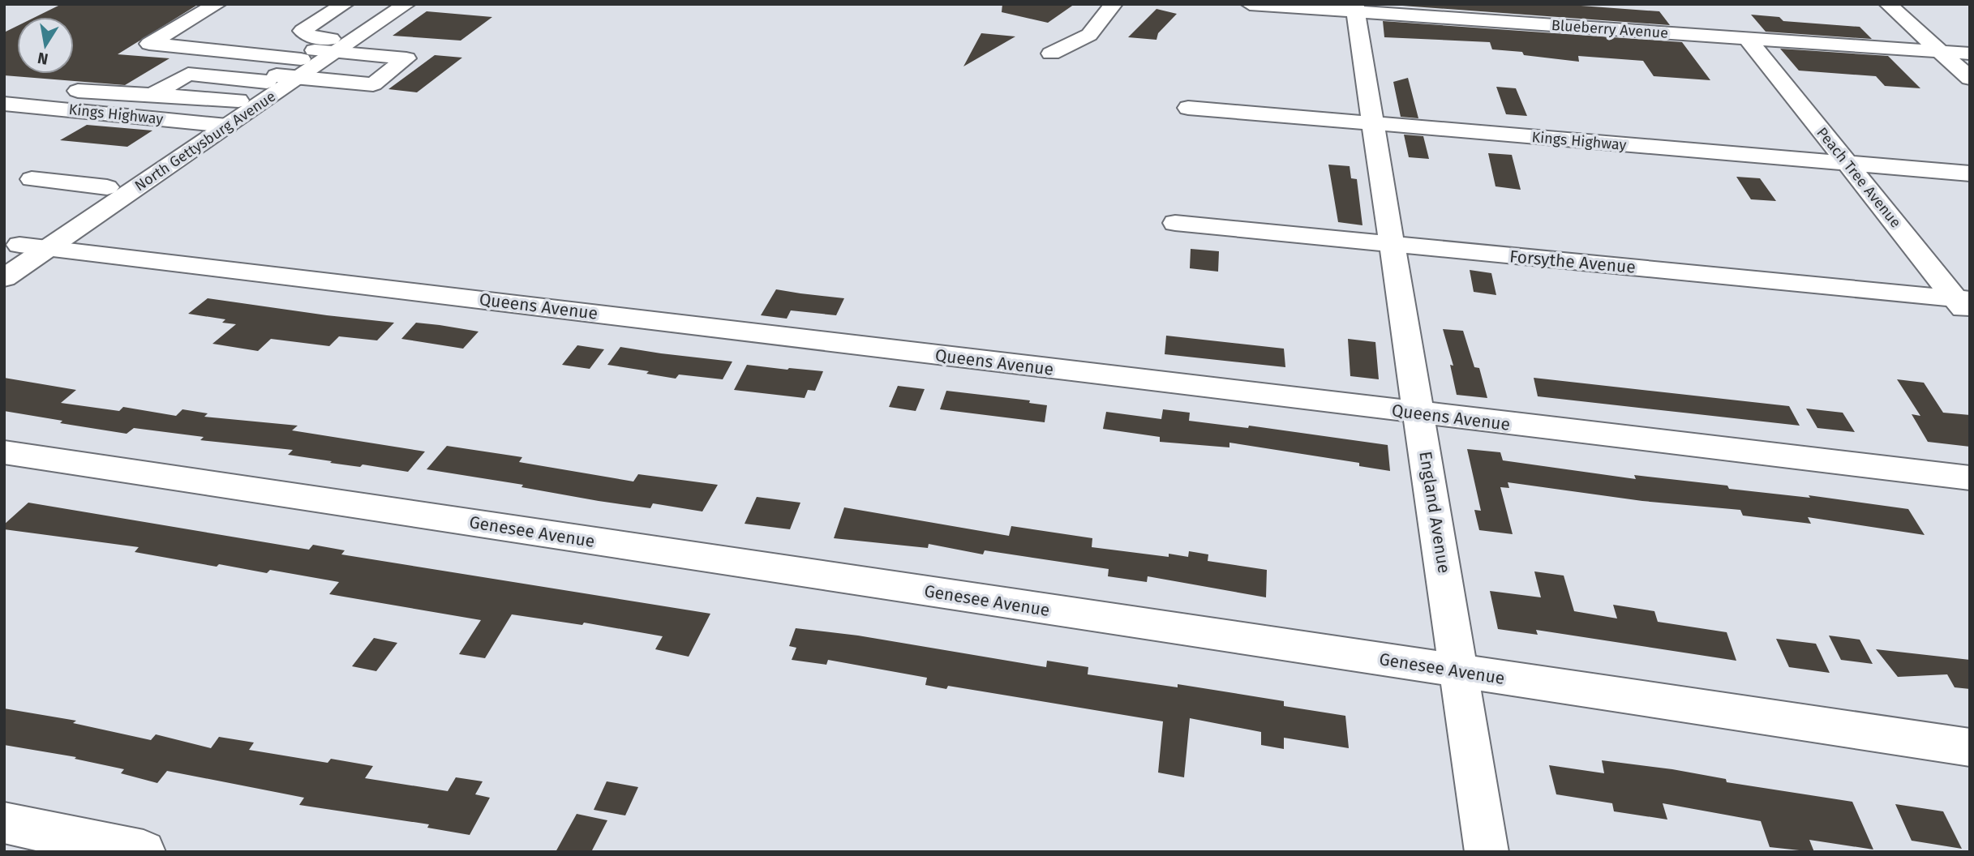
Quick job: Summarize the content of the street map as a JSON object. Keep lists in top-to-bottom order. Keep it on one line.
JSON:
{"streets":{"street":["Blueberry Avenue","Kings Highway","North Gettysburg Avenue","Peach Tree Avenue","Forsythe Avenue","Queens Avenue","England Avenue","Genesee Avenue"]},"crossings":[["Blueberry Avenue","Peach Tree Avenue"],["Blueberry Avenue","England Avenue"],["Kings Highway","North Gettysburg Avenue"],["Kings Highway","Peach Tree Avenue"],["Kings Highway","England Avenue"],["North Gettysburg Avenue","Queens Avenue"],["Peach Tree Avenue","Forsythe Avenue"],["Forsythe Avenue","England Avenue"],["Queens Avenue","England Avenue"],["England Avenue","Genesee Avenue"]],"north":"bottom"}
